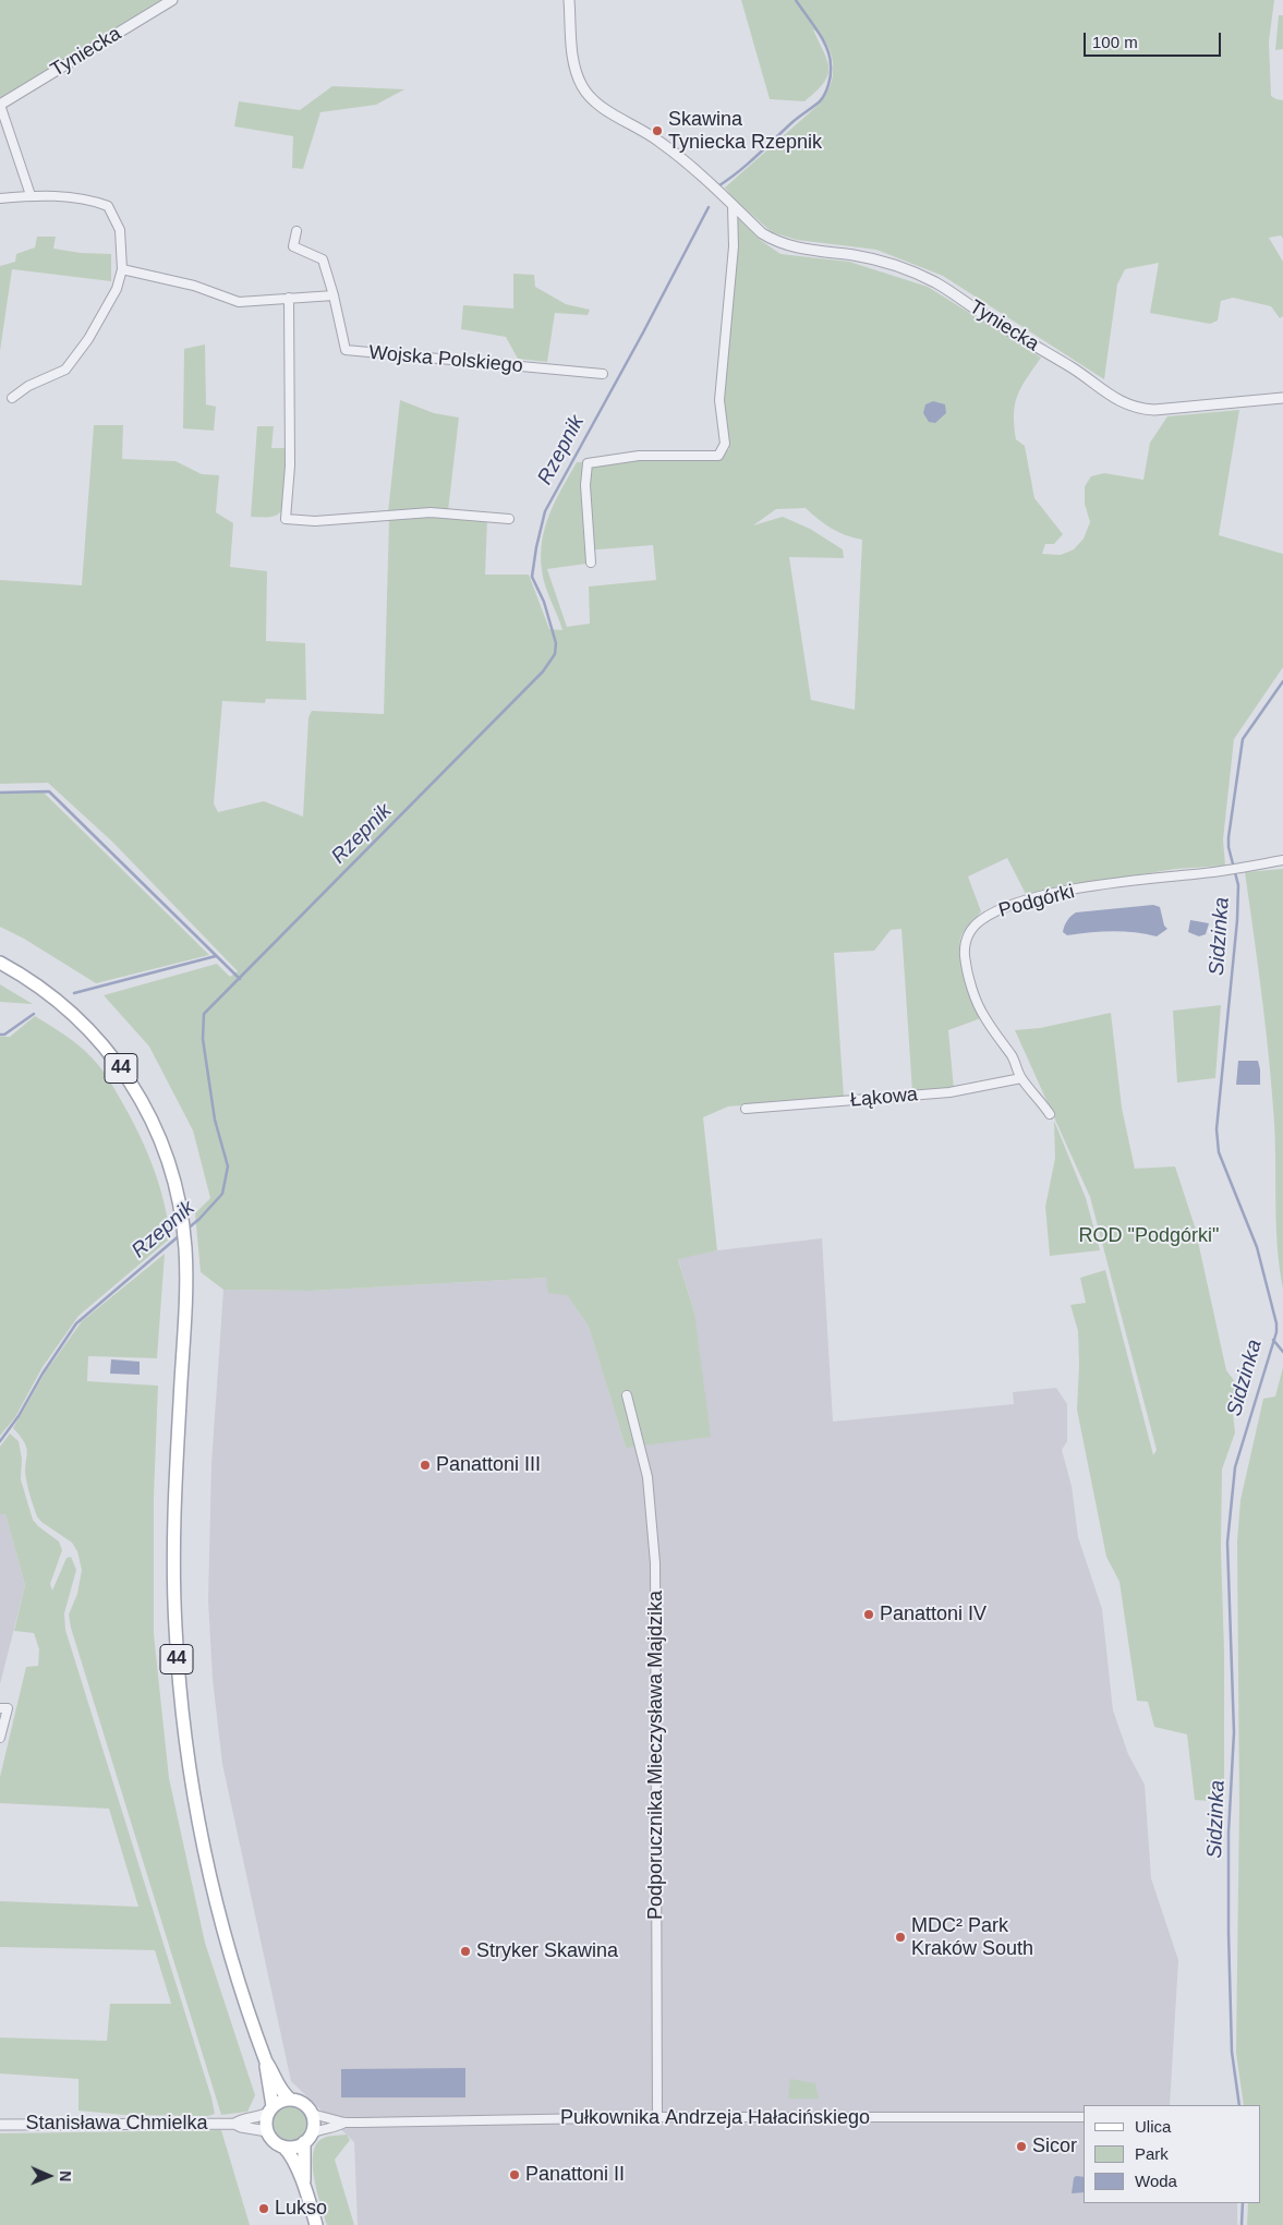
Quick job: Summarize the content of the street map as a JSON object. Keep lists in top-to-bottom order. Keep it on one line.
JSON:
{"streets":{"main road":["44"],"street":["Tyniecka","Wojska Polskiego","Podgórki","Łąkowa","Podporucznika Mieczysława Majdzika","Pułkownika Andrzeja Hałacińskiego","Stanisława Chmielka"]},"crossings":[["Podgórki","Łąkowa"],["44","Pułkownika Andrzeja Hałacińskiego"],["44","Stanisława Chmielka"],["Podporucznika Mieczysława Majdzika","Pułkownika Andrzeja Hałacińskiego"],["Pułkownika Andrzeja Hałacińskiego","Stanisława Chmielka"]],"water":["Rzepnik","Sidzinka"],"parks":["ROD \"Podgórki\""],"places":["Skawina Tyniecka Rzepnik","Panattoni III","Panattoni IV","MDC² Park Kraków South","Stryker Skawina","Sicor","Panattoni II","Lukso"],"legend":["Ulica","Park","Woda"],"scale_bar":"100 m","north":"right"}
